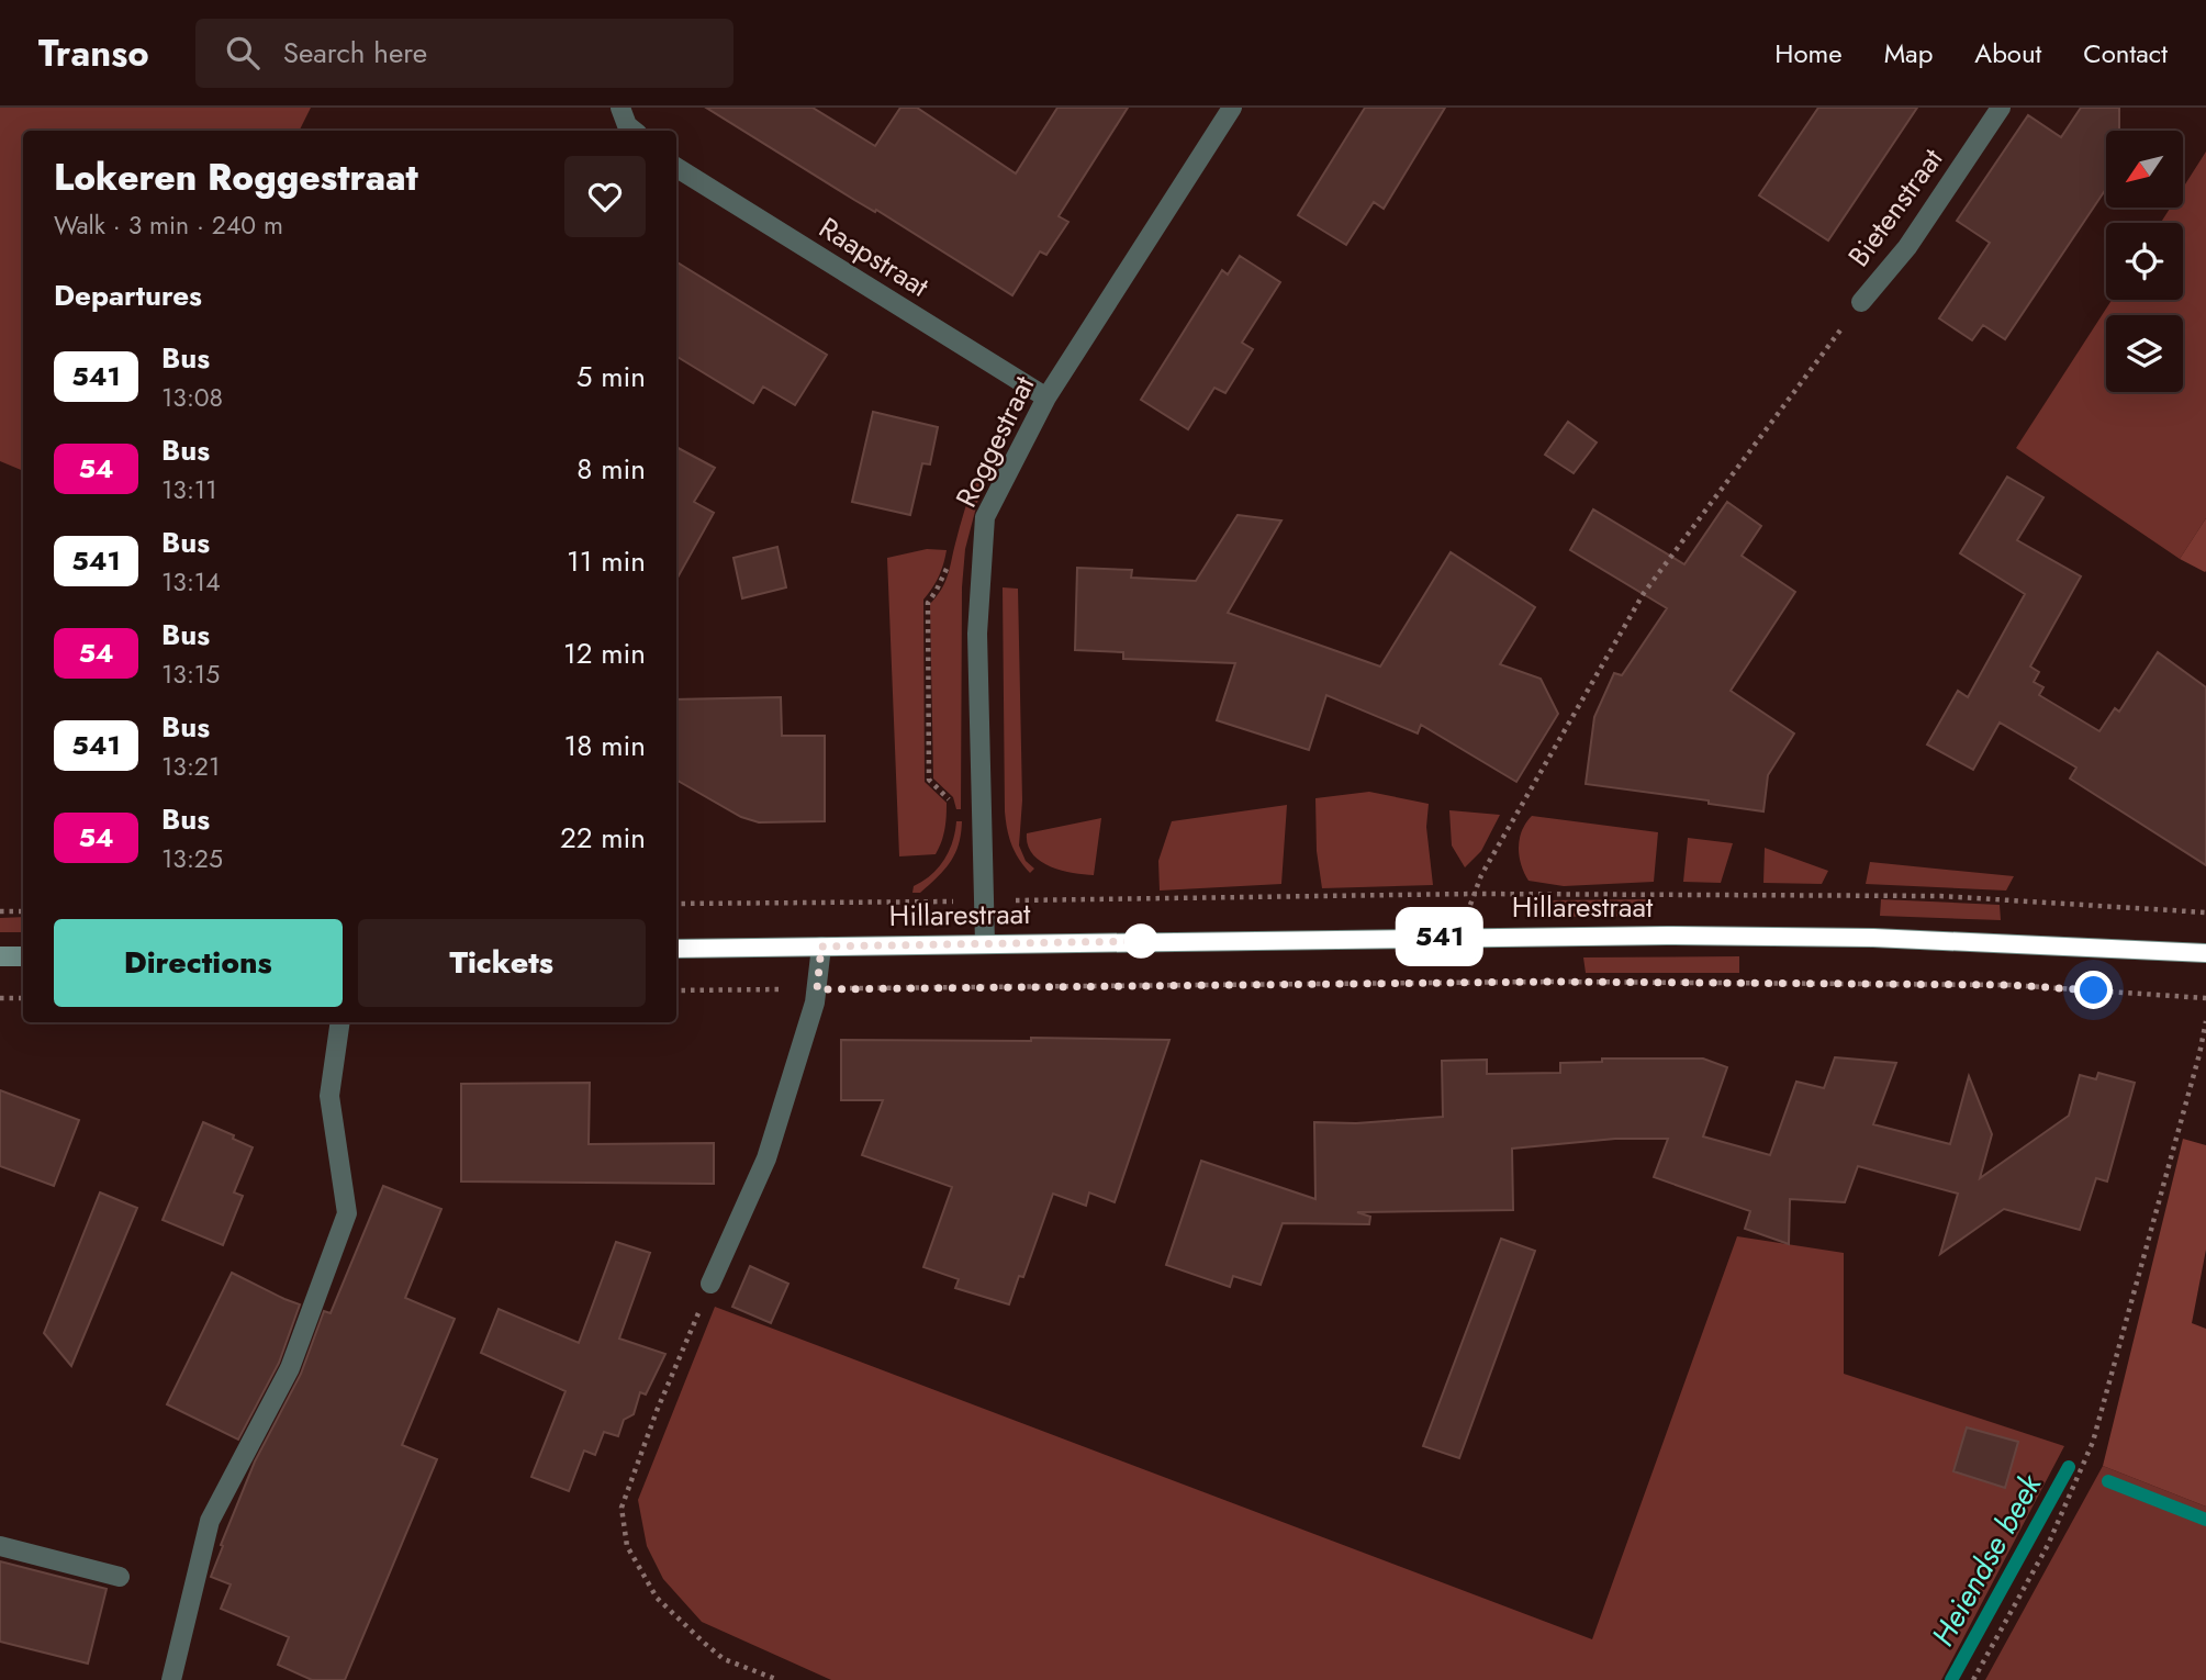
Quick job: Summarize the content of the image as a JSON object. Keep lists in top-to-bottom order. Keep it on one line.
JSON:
{"streets":{"main road":["Hillarestraat"],"street":["Bietenstraat","Raapstraat","Roggestraat"]},"crossings":[["Raapstraat","Roggestraat"],["Roggestraat","Hillarestraat"]],"water":["Heiendse beek"],"lines":["bus line 541"],"north":"bottom left","page":{"header":"Transo","search":"Search here","nav":["Home","Map","About","Contact"],"on_map":"541","heading":[["Lokeren Roggestraat","Walk · 3 min · 240 m"],"Departures"],"list":[{"mark":"541","name":"Bus","note":"13:08","value":"5 min"},{"mark":"54","name":"Bus","note":"13:11","value":"8 min"},{"mark":"541","name":"Bus","note":"13:14","value":"11 min"},{"mark":"54","name":"Bus","note":"13:15","value":"12 min"},{"mark":"541","name":"Bus","note":"13:21","value":"18 min"},{"mark":"54","name":"Bus","note":"13:25","value":"22 min"}],"buttons":["Directions","Tickets"]}}
